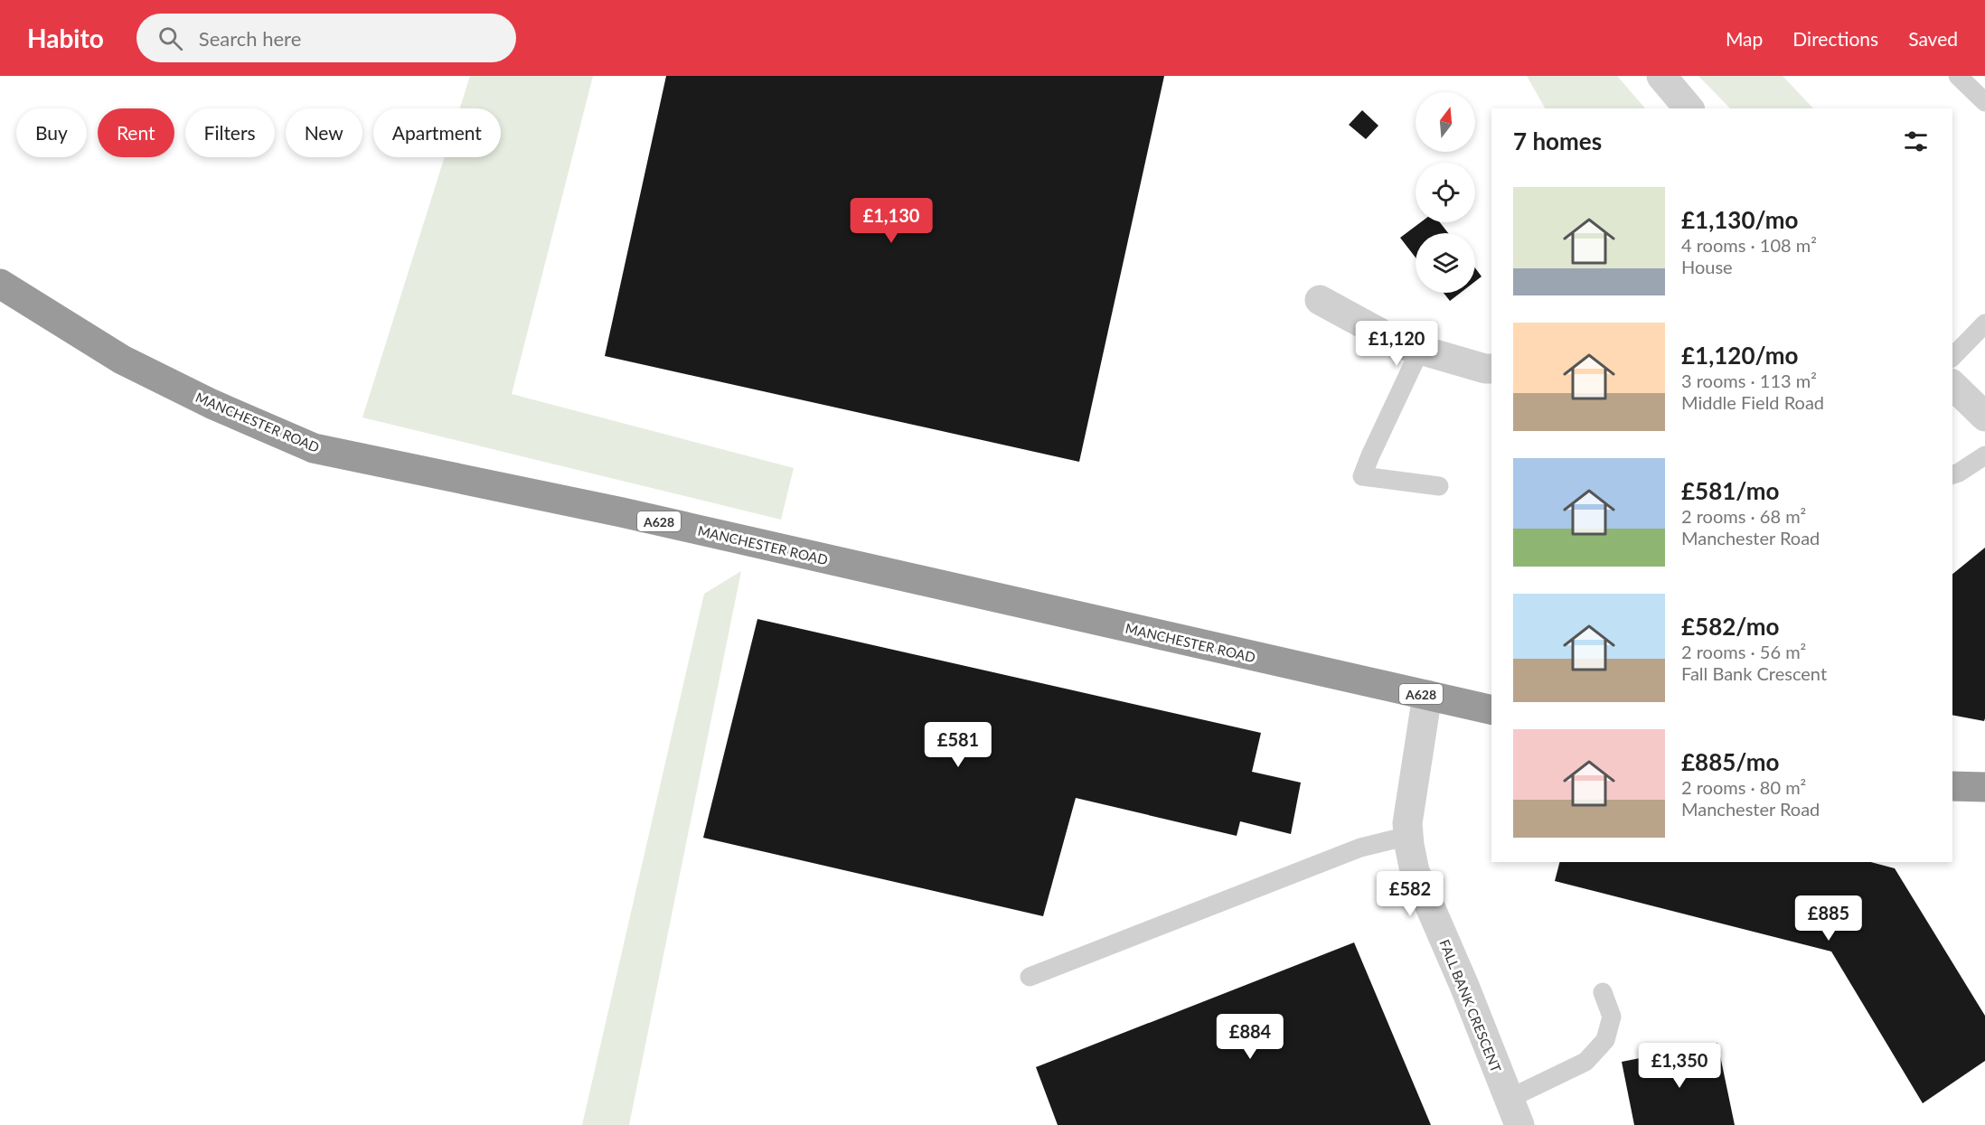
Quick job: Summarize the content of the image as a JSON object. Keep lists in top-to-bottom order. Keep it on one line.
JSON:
{"streets":{"highway":["MANCHESTER ROAD","A628"],"street":["FALL BANK CRESCENT"]},"crossings":[["MANCHESTER ROAD","FALL BANK CRESCENT"]],"north":"top","page":{"header":"Habito","search":"Search here","nav":["Map","Directions","Saved"],"chip":["Buy","Rent","Filters","New","Apartment"],"heading":"7 homes","list":[{"name":"£1,130/mo","note":"4 rooms · 108 m² · House"},{"name":"£1,120/mo","note":"3 rooms · 113 m² · Middle Field Road"},{"name":"£581/mo","note":"2 rooms · 68 m² · Manchester Road"},{"name":"£582/mo","note":"2 rooms · 56 m² · Fall Bank Crescent"},{"name":"£885/mo","note":"2 rooms · 80 m² · Manchester Road"}],"price":["£1,130","£1,120","£581","£582","£885","£884","£1,350"]}}
